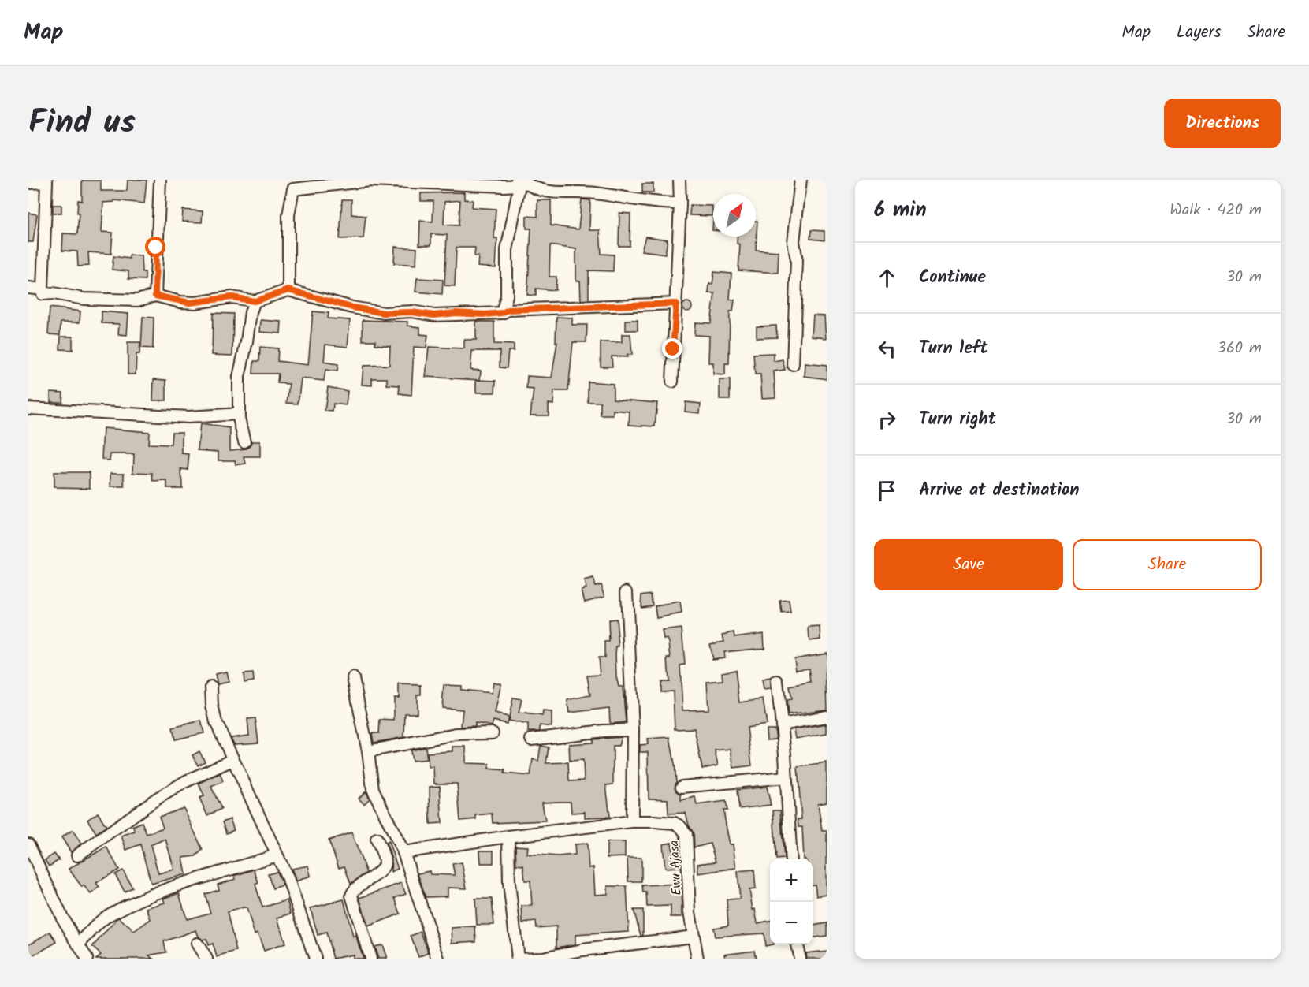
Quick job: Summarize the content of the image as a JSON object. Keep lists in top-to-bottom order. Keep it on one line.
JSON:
{"streets":{"street":["Ewu Ajasa"]},"north":"top right","page":{"header":"Map","nav":["Map","Layers","Share"],"title":"Find us","buttons":["Directions",["Save","Share"]],"heading":["6 min","Walk · 420 m"],"list":[["Continue","30 m"],["Turn left","360 m"],["Turn right","30 m"],"Arrive at destination"],"map_buttons":["+","−"]}}
